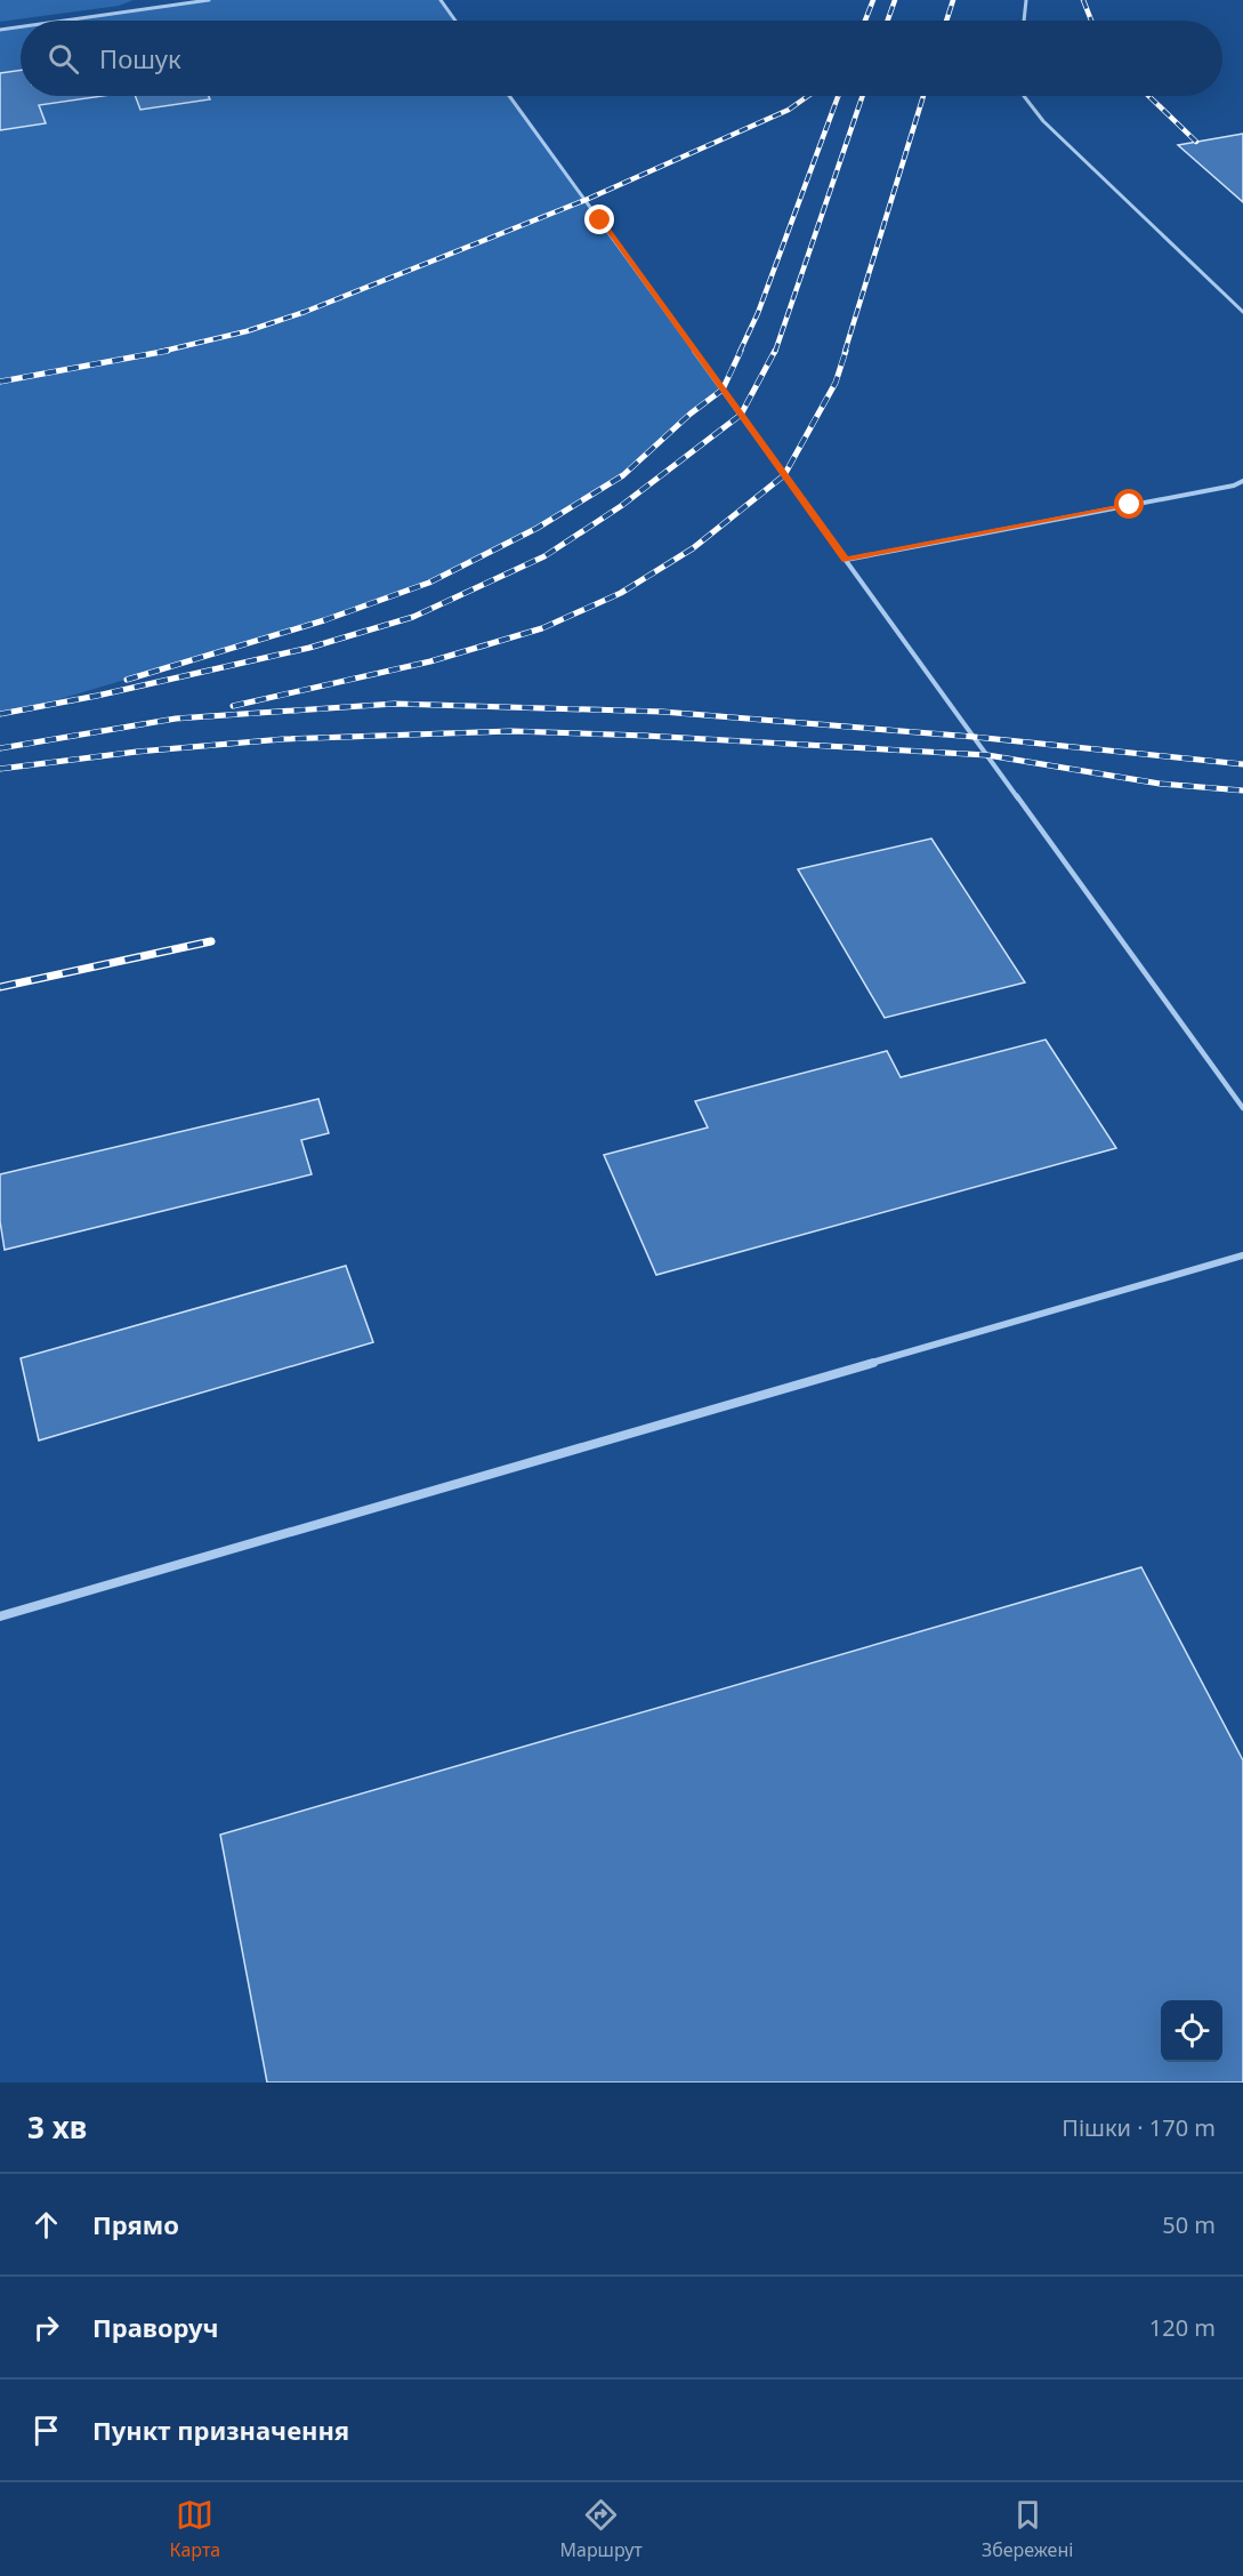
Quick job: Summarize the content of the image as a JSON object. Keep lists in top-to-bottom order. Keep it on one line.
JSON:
{"page":{"search":"Пошук","heading":["3 хв","Пішки · 170 m"],"list":[["Прямо","50 m"],["Праворуч","120 m"],"Пункт призначення"],"nav":["Карта","Маршрут","Збережені"]}}
